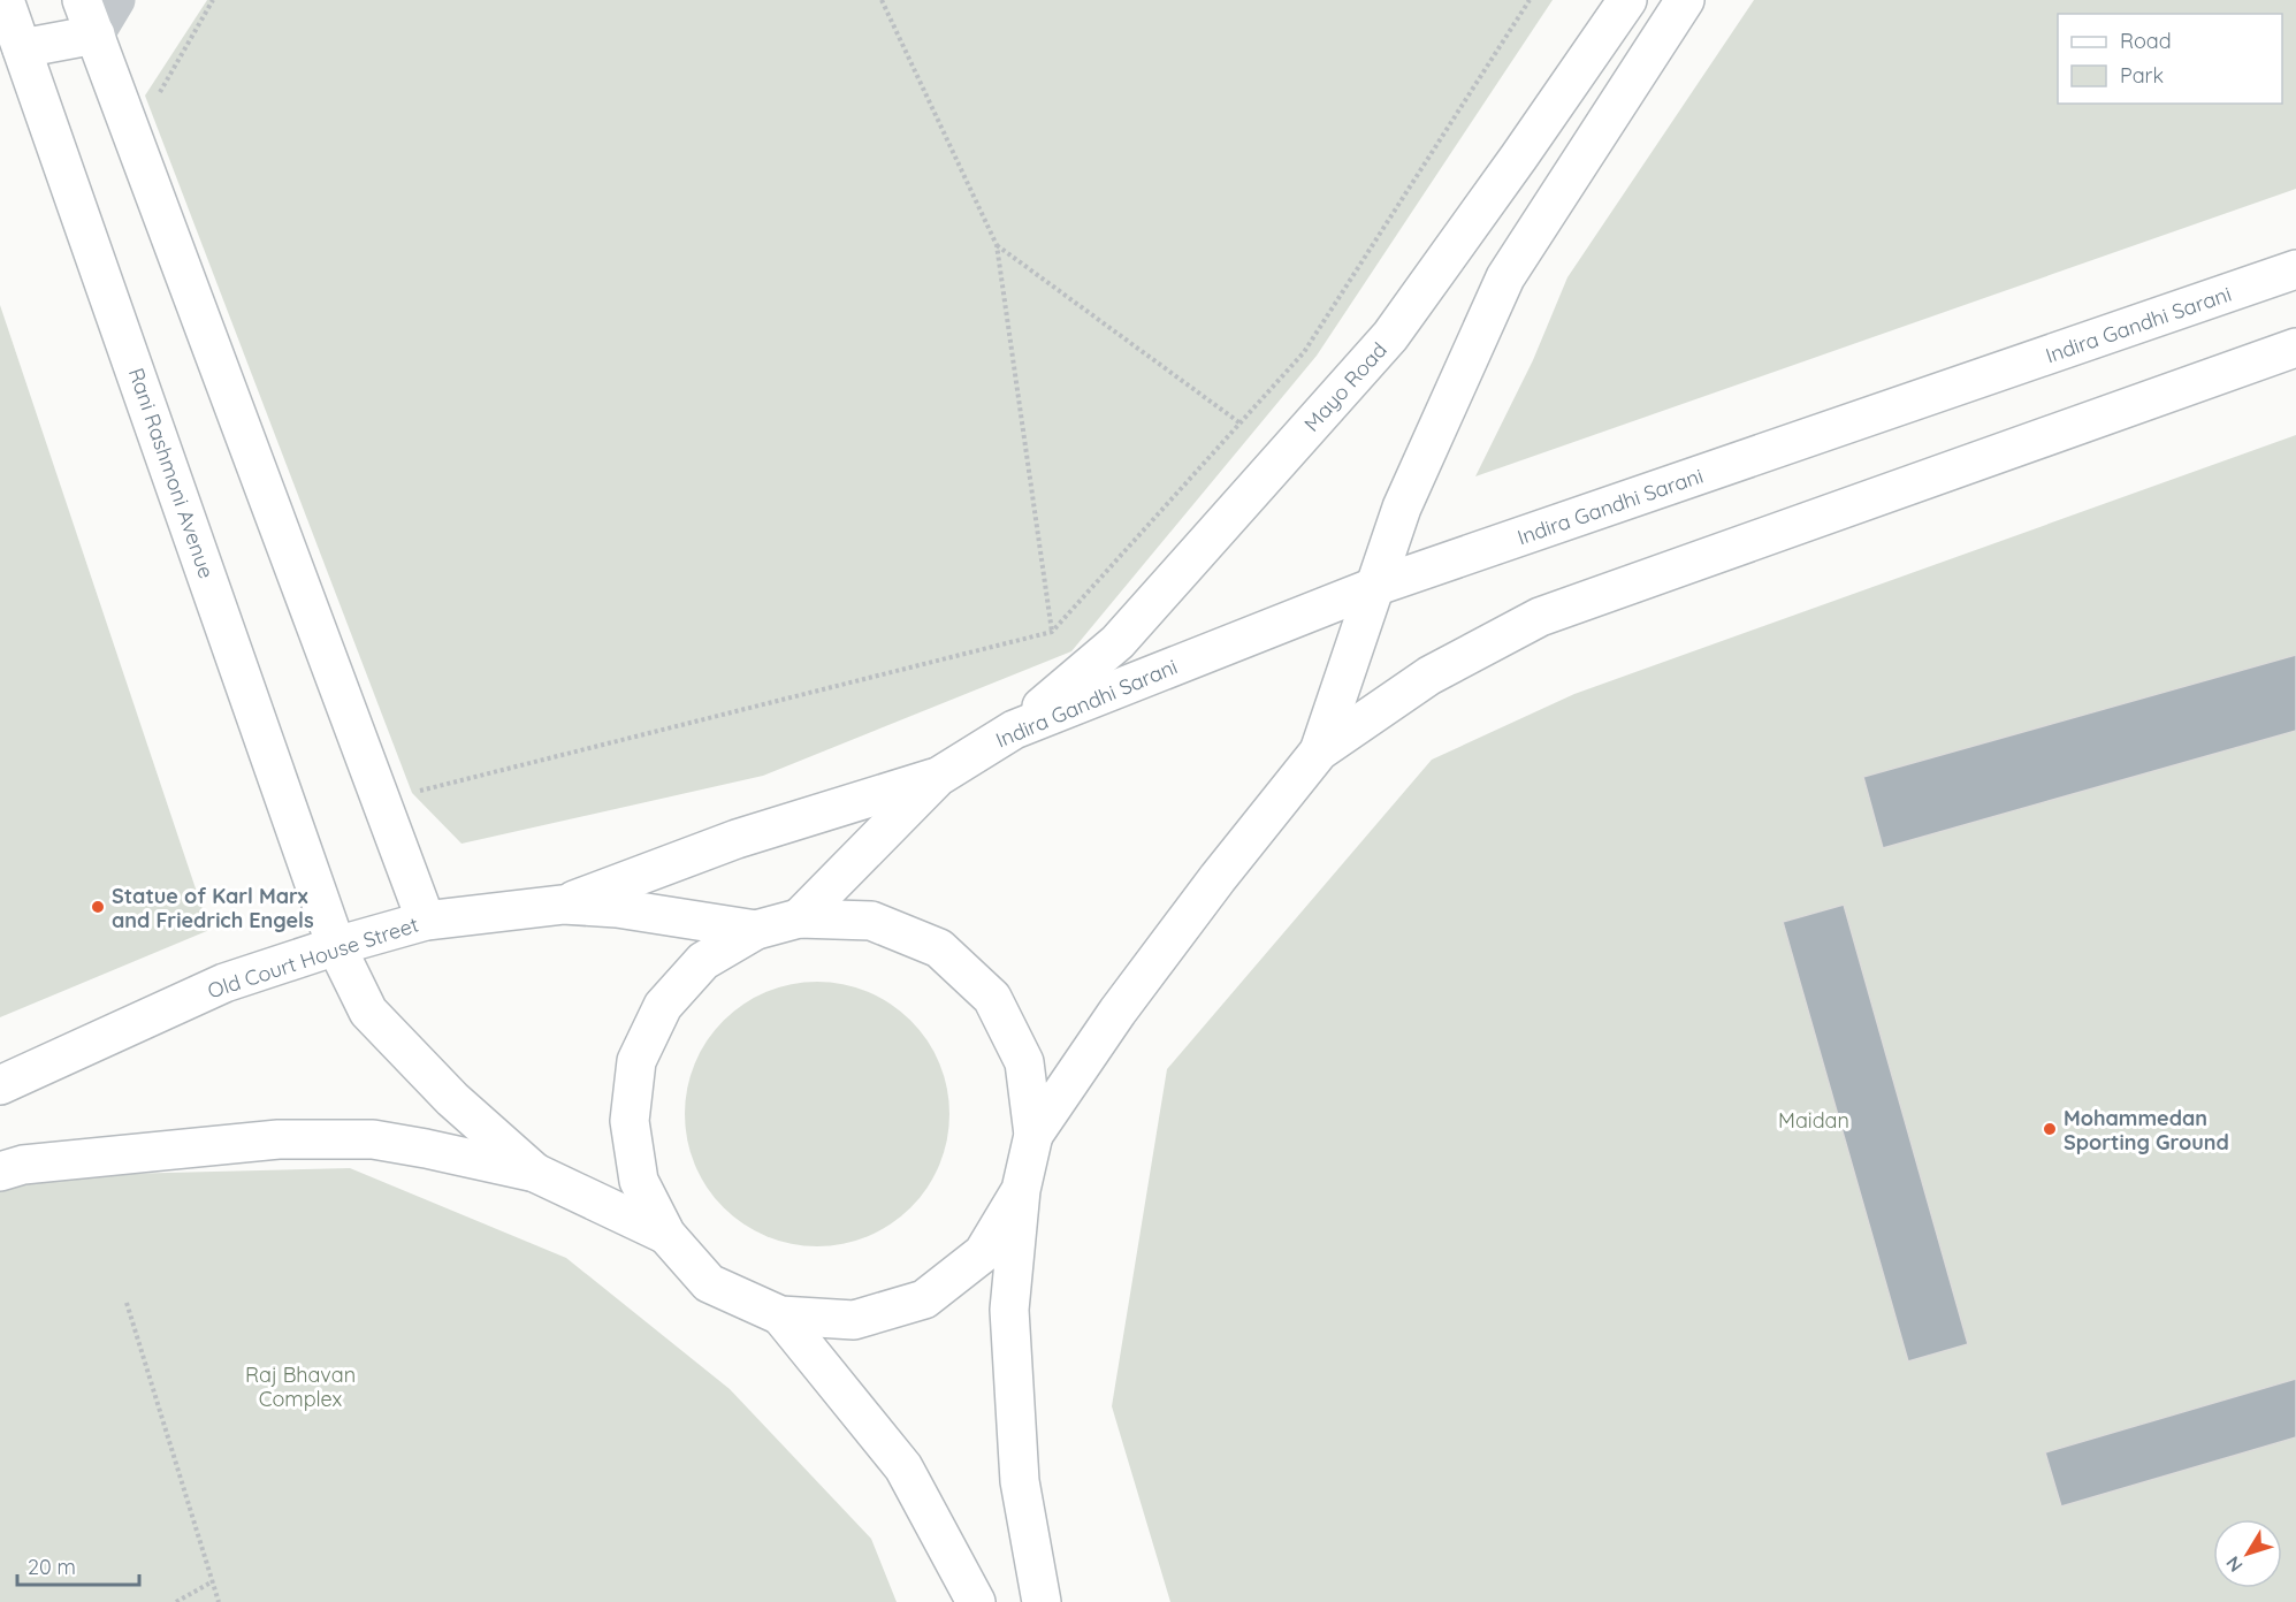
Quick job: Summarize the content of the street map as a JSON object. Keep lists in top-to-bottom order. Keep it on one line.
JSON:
{"streets":{"main road":["Indira Gandhi Sarani","Mayo Road","Rani Rashmoni Avenue","Old Court House Street"]},"crossings":[["Indira Gandhi Sarani","Mayo Road"],["Rani Rashmoni Avenue","Old Court House Street"]],"parks":["Maidan","Raj Bhavan Complex"],"places":["Statue of Karl Marx and Friedrich Engels","Mohammedan Sporting Ground"],"legend":["Road","Park"],"scale_bar":"20 m","north":"bottom left"}
